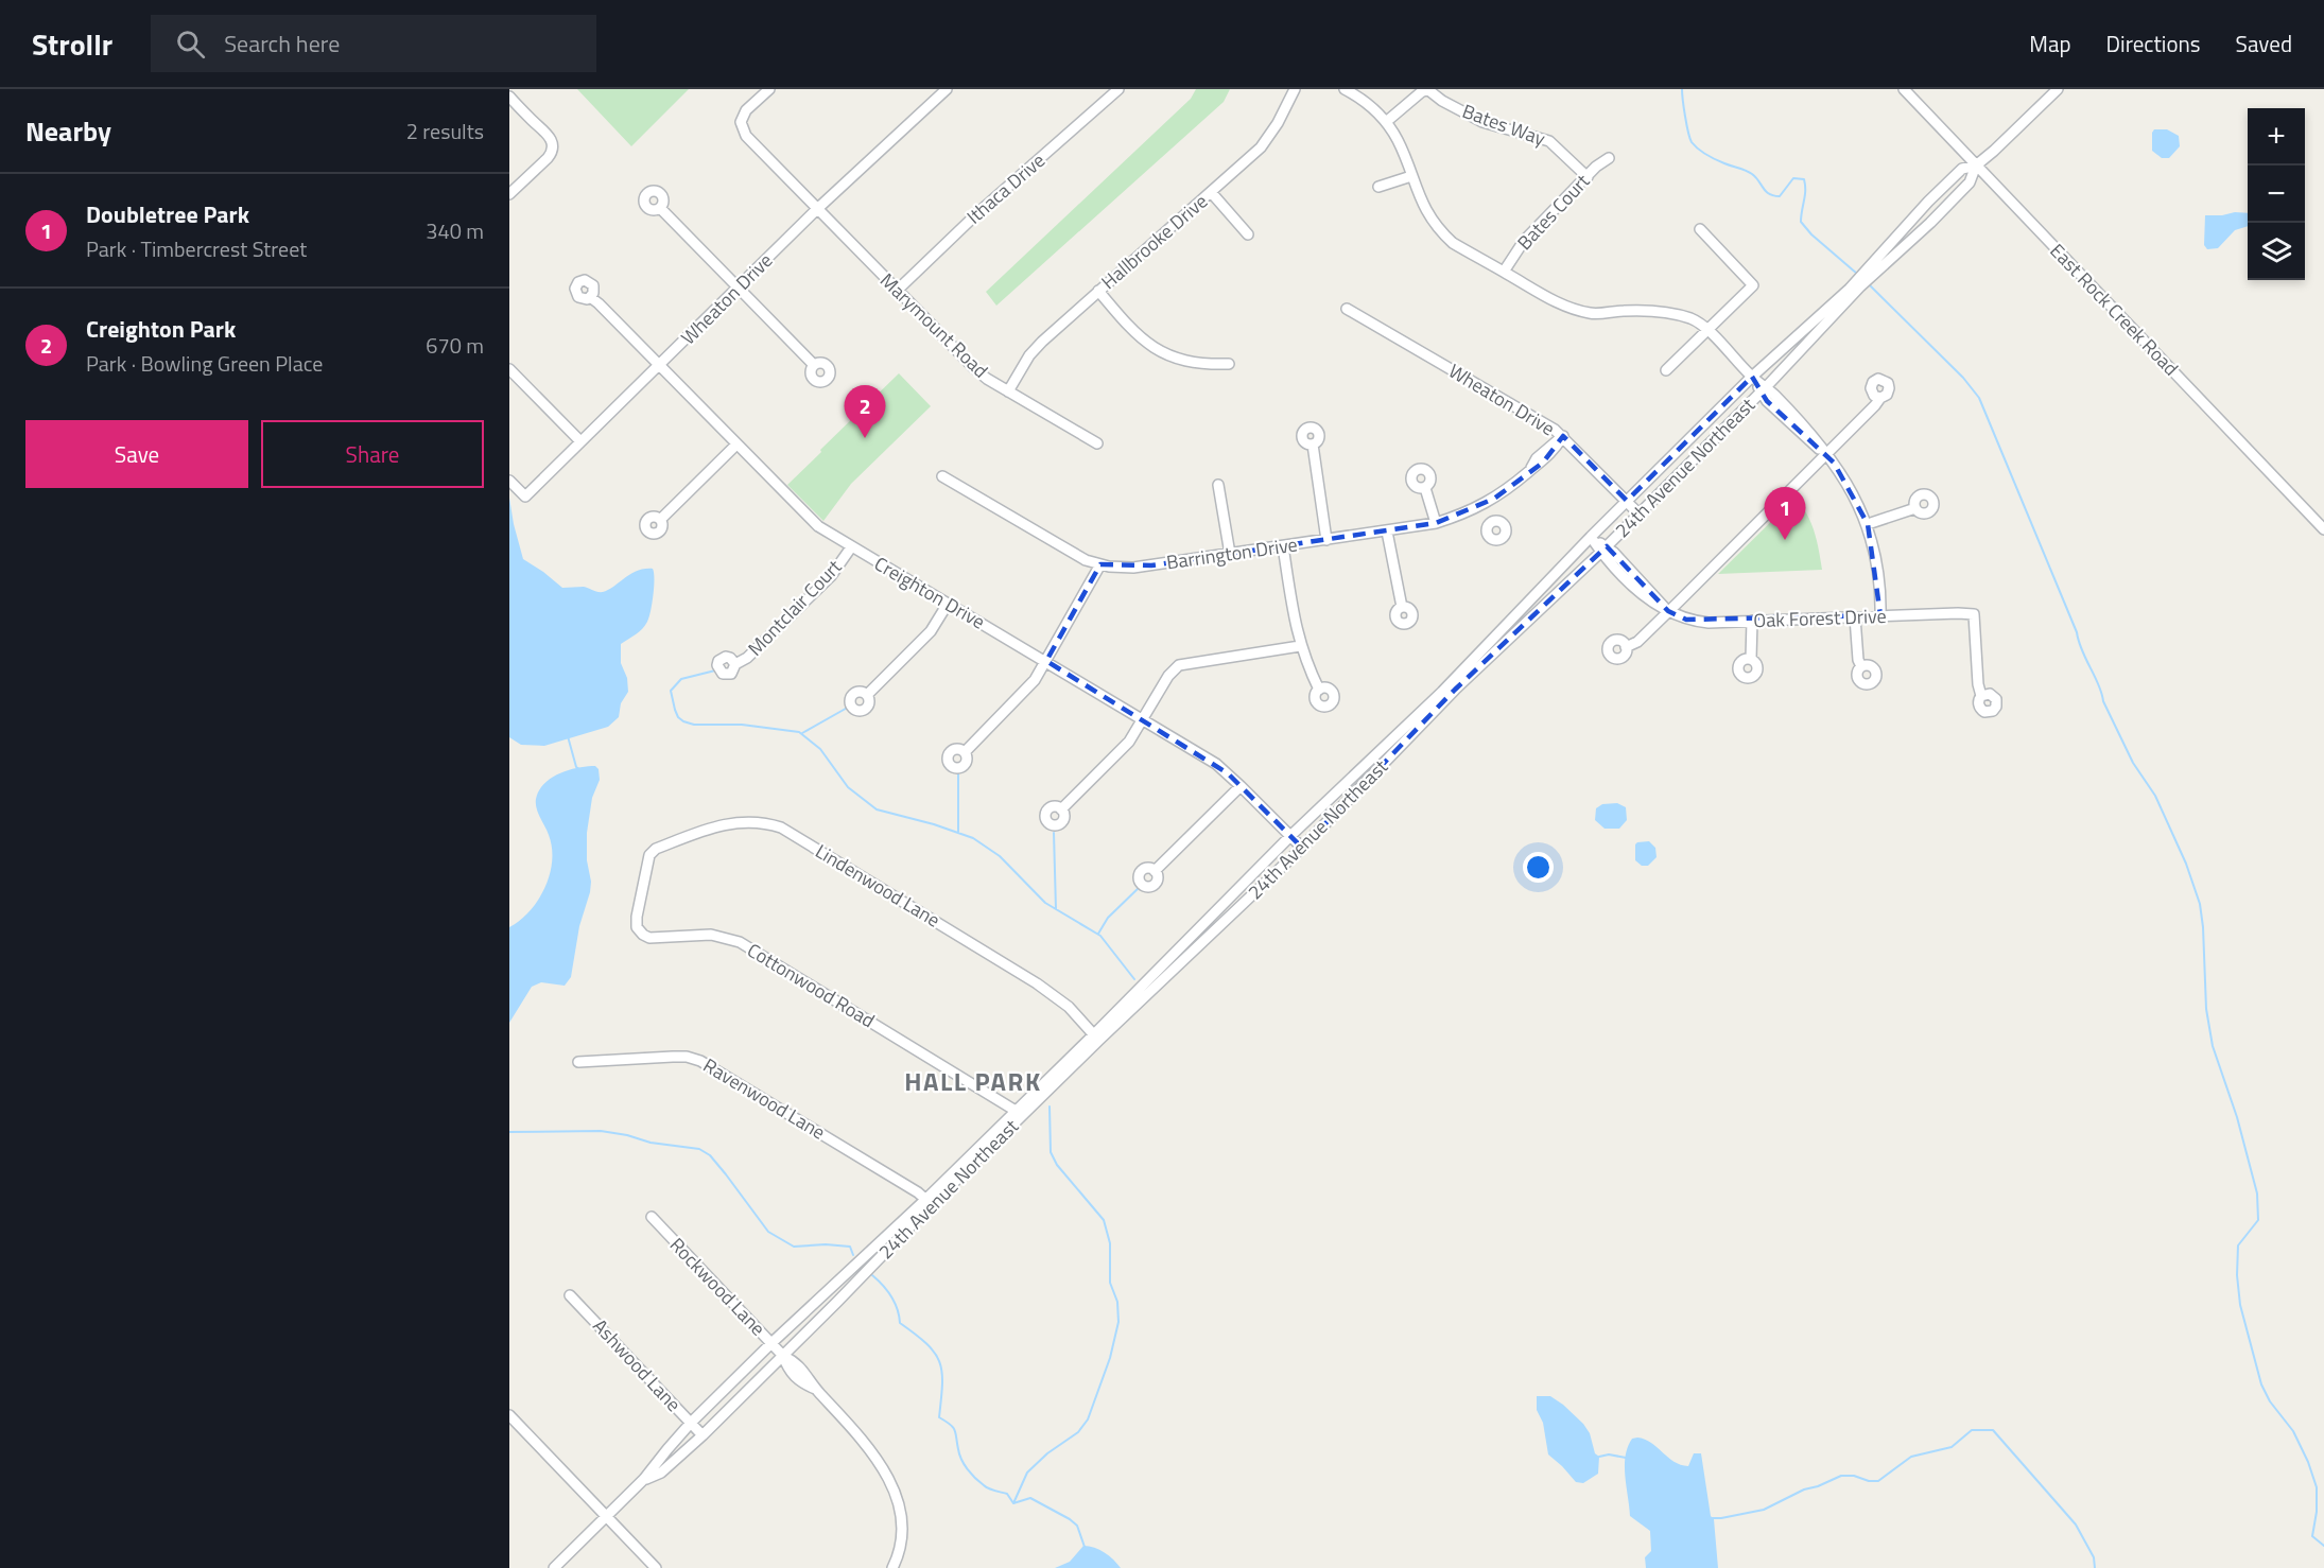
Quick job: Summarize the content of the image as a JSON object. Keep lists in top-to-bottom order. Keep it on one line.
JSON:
{"streets":{"street":["Bates Way","Ithaca Drive","Bates Court","Hallbrooke Drive","Wheaton Drive","East Rock Creek Road","Marymount Road","24th Avenue Northeast","Barrington Drive","Creighton Drive","Montclair Court","Oak Forest Drive","Lindenwood Lane","Cottonwood Road","Ravenwood Lane","Rockwood Lane","Ashwood Lane"]},"crossings":[["Bates Way","Bates Court"],["Ithaca Drive","Marymount Road"],["Hallbrooke Drive","Marymount Road"],["Wheaton Drive","Marymount Road"],["Wheaton Drive","24th Avenue Northeast"],["Wheaton Drive","Barrington Drive"],["Wheaton Drive","Creighton Drive"],["East Rock Creek Road","24th Avenue Northeast"],["24th Avenue Northeast","Creighton Drive"],["24th Avenue Northeast","Oak Forest Drive"],["24th Avenue Northeast","Lindenwood Lane"],["24th Avenue Northeast","Cottonwood Road"],["24th Avenue Northeast","Ravenwood Lane"],["24th Avenue Northeast","Rockwood Lane"],["24th Avenue Northeast","Ashwood Lane"],["Creighton Drive","Montclair Court"],["Lindenwood Lane","Cottonwood Road"]],"districts":["HALL PARK"],"page":{"header":"Strollr","search":"Search here","nav":["Map","Directions","Saved"],"heading":["Nearby","2 results"],"map_buttons":["+","−"],"list":[{"mark":"1","name":"Doubletree Park","note":"Park · Timbercrest Street","value":"340 m"},{"mark":"2","name":"Creighton Park","note":"Park · Bowling Green Place","value":"670 m"}],"pins":["2","1"],"buttons":["Save","Share"]}}
